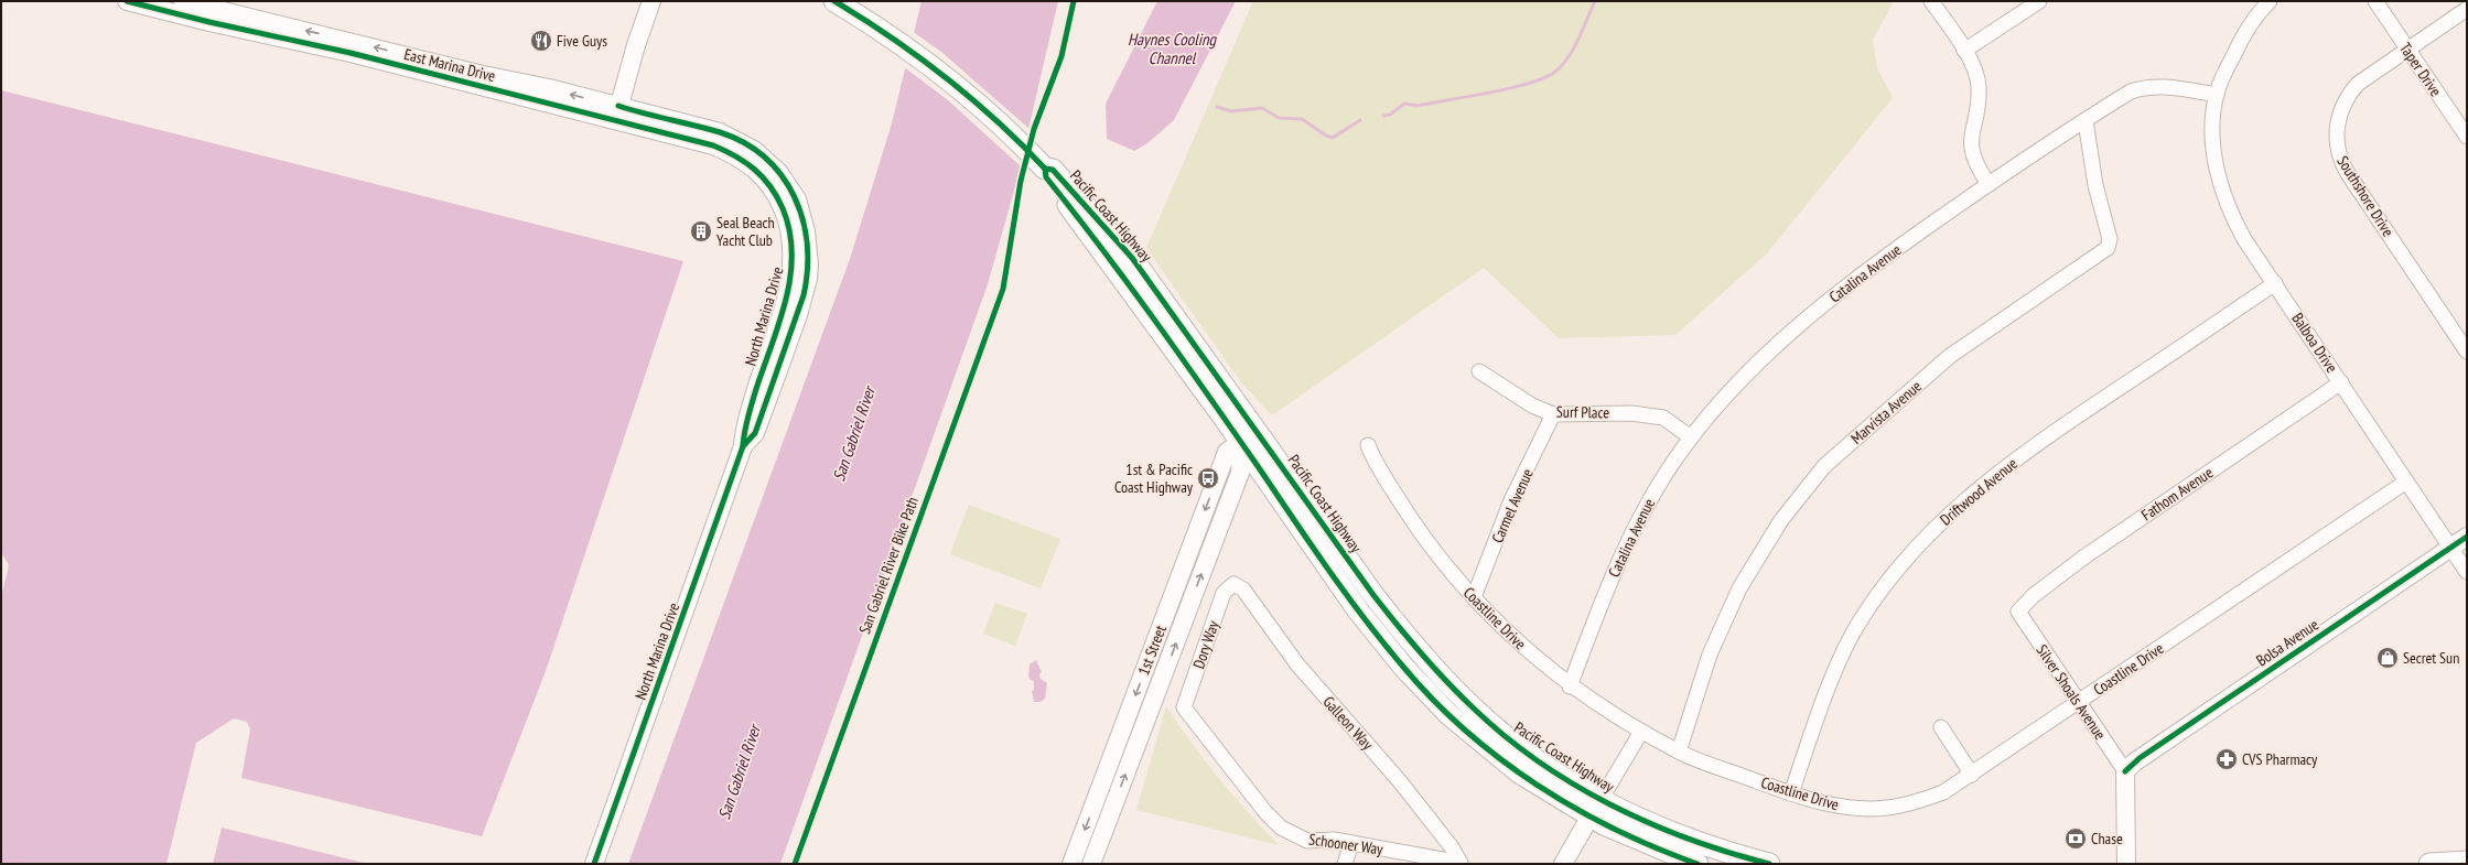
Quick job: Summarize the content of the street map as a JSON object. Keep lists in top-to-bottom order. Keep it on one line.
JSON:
{"streets":{"highway":["Pacific Coast Highway"],"main road":["East Marina Drive","North Marina Drive","Bolsa Avenue","1st Street"],"street":["Taper Drive","Southshore Drive","Catalina Avenue","Balboa Drive","Surf Place","Marvista Avenue","Driftwood Avenue","Fathom Avenue","Carmel Avenue","Coastline Drive","Dory Way","Silver Shoals Avenue","Galleon Way","Schooner Way"],"cycle path":["San Gabriel River Bike Path"]},"crossings":[["East Marina Drive","North Marina Drive"],["Taper Drive","Southshore Drive"],["Pacific Coast Highway","1st Street"],["Catalina Avenue","Balboa Drive"],["Catalina Avenue","Surf Place"],["Catalina Avenue","Marvista Avenue"],["Catalina Avenue","Coastline Drive"],["Balboa Drive","Driftwood Avenue"],["Balboa Drive","Fathom Avenue"],["Balboa Drive","Coastline Drive"],["Balboa Drive","Bolsa Avenue"],["Surf Place","Carmel Avenue"],["Marvista Avenue","Coastline Drive"],["Driftwood Avenue","Coastline Drive"],["Fathom Avenue","Silver Shoals Avenue"],["Carmel Avenue","Coastline Drive"],["Coastline Drive","Silver Shoals Avenue"],["Bolsa Avenue","Silver Shoals Avenue"],["Dory Way","Galleon Way"],["Dory Way","Schooner Way"],["Galleon Way","Schooner Way"]],"water":["Haynes Cooling Channel","San Gabriel River"],"places":{"restaurant":["Five Guys"],"building":["Seal Beach Yacht Club"],"bus stop":["1st & Pacific Coast Highway"],"shop":["Secret Sun"],"pharmacy":["CVS Pharmacy"],"bank":["Chase"]}}
